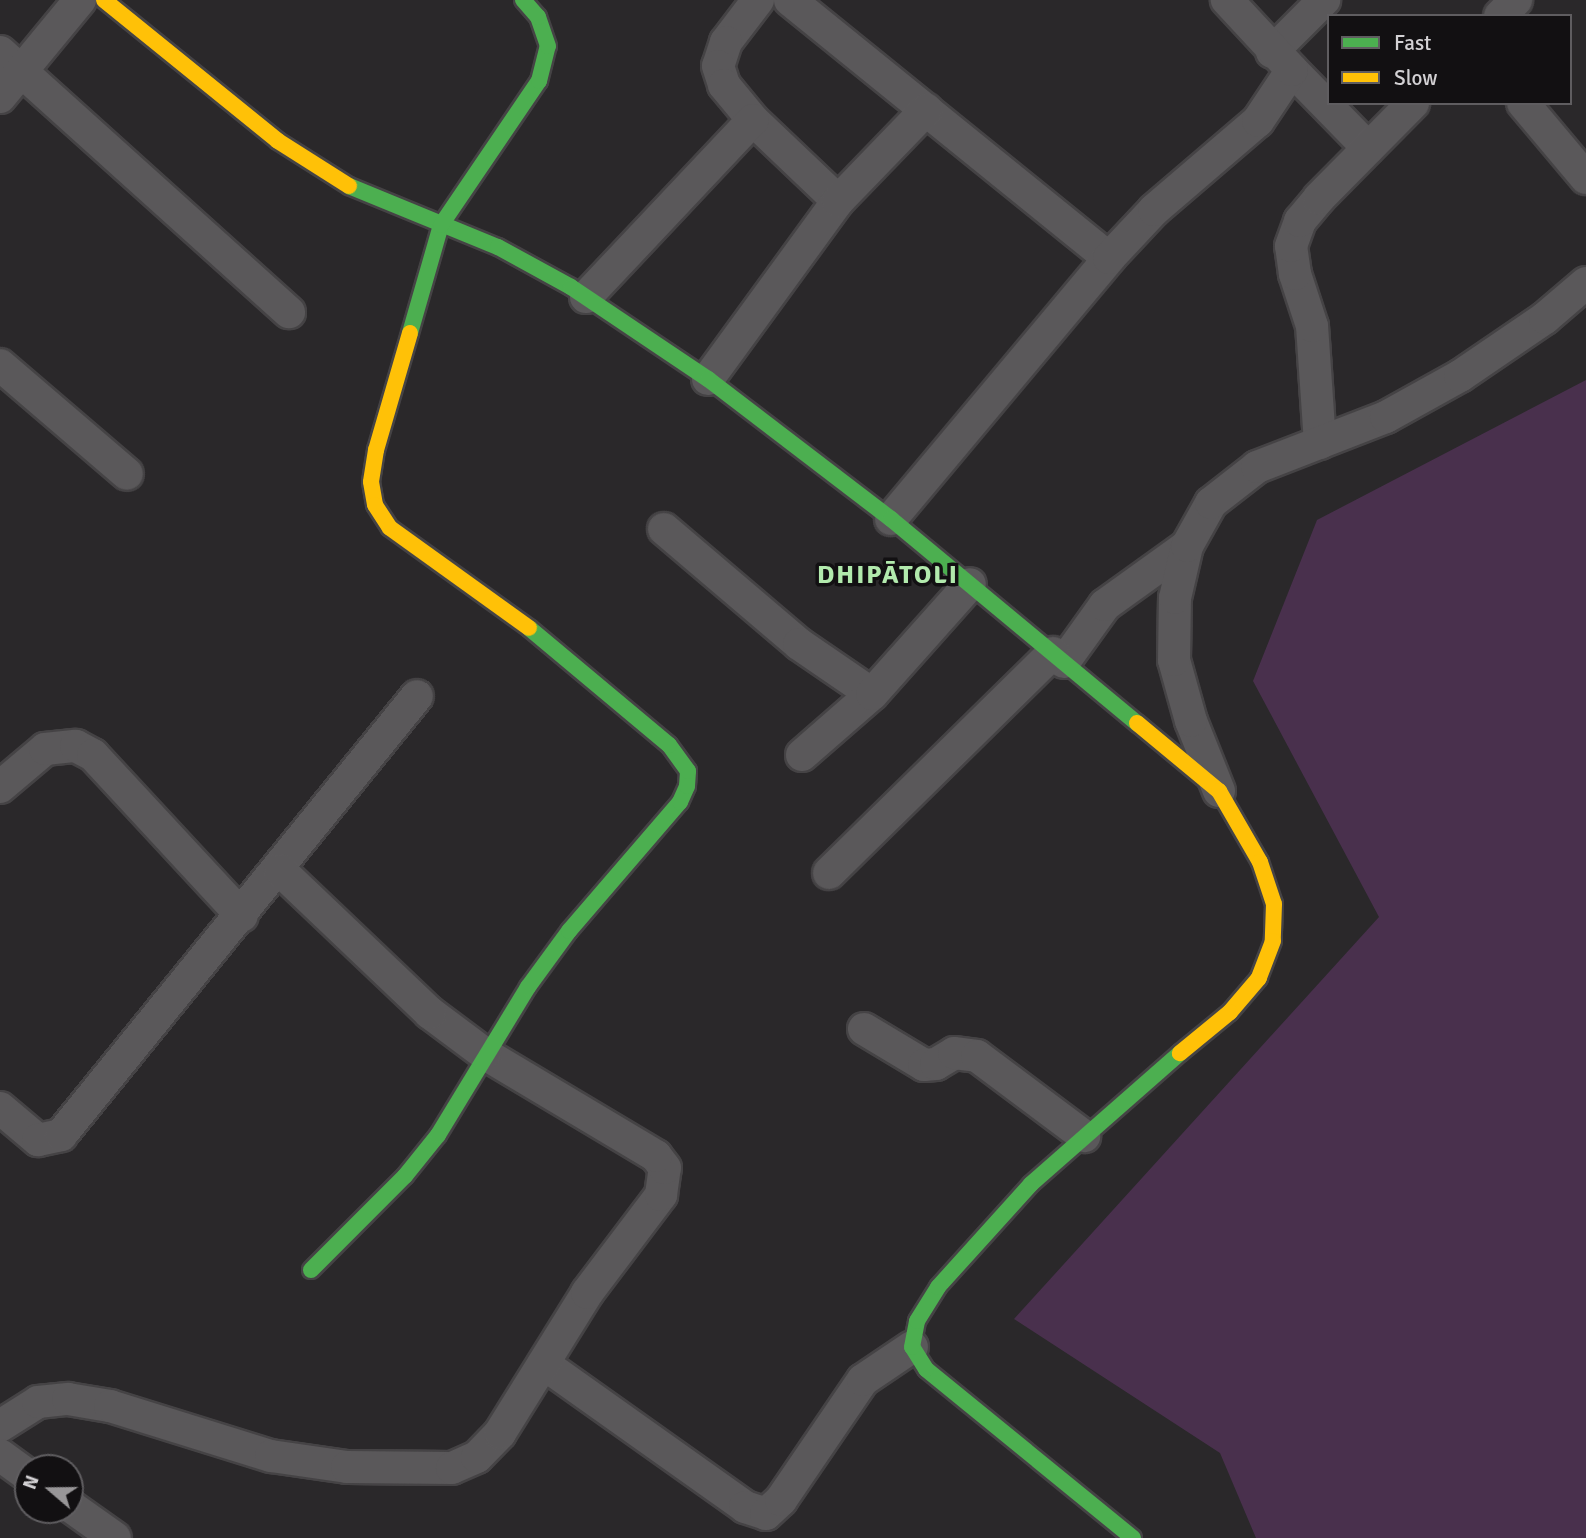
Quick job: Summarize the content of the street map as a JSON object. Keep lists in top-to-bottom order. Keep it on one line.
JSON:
{"districts":["DHIPĀTOLI"],"legend":["Fast","Slow"],"north":"left"}
